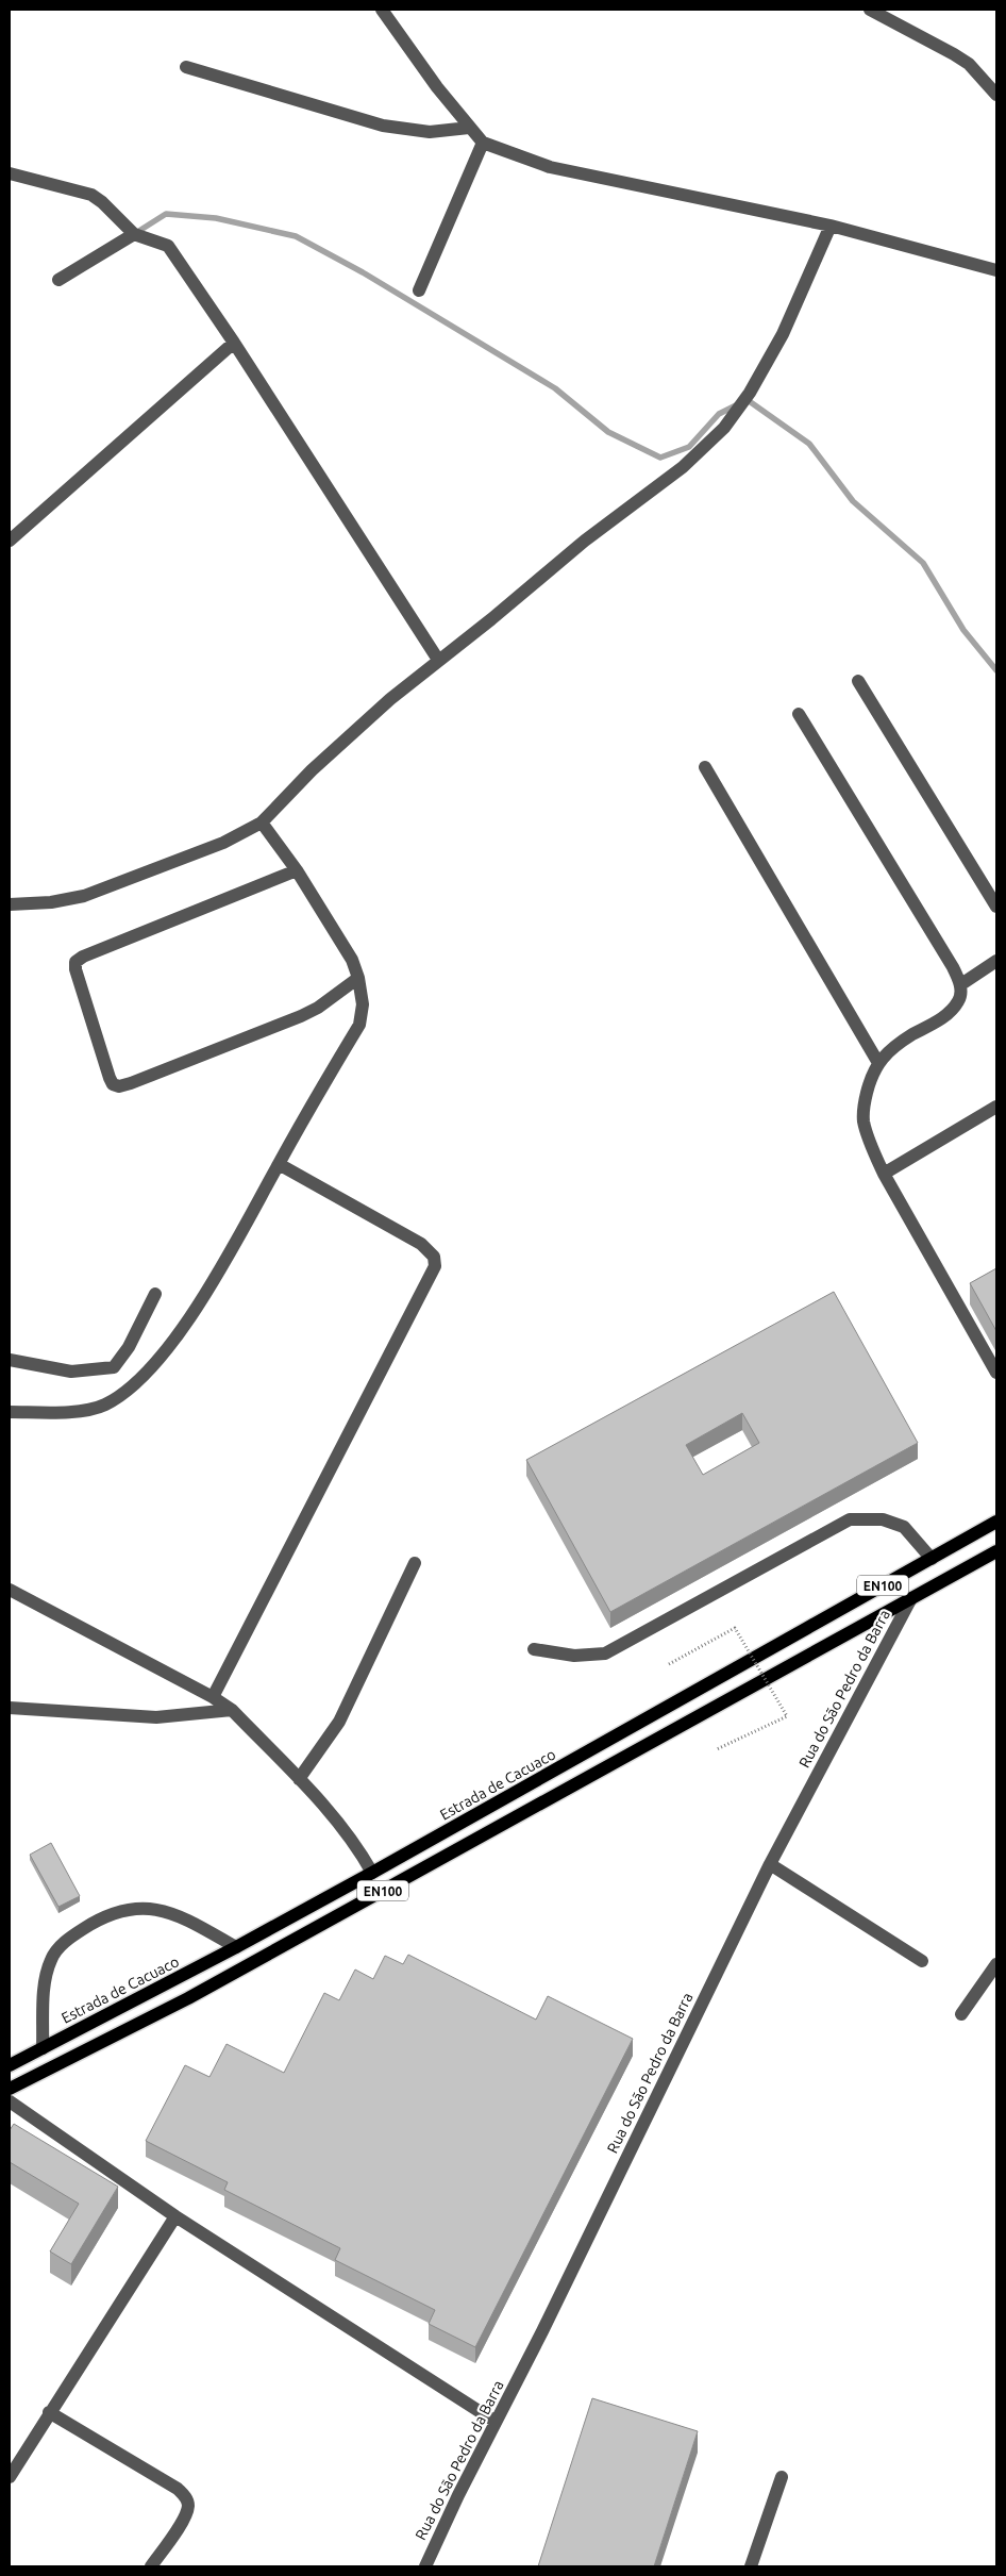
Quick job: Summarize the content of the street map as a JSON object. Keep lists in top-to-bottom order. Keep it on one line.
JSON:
{"streets":{"main road":["EN100","Estrada de Cacuaco"],"street":["Rua do São Pedro da Barra"]},"crossings":[["EN100","Rua do São Pedro da Barra"]]}
